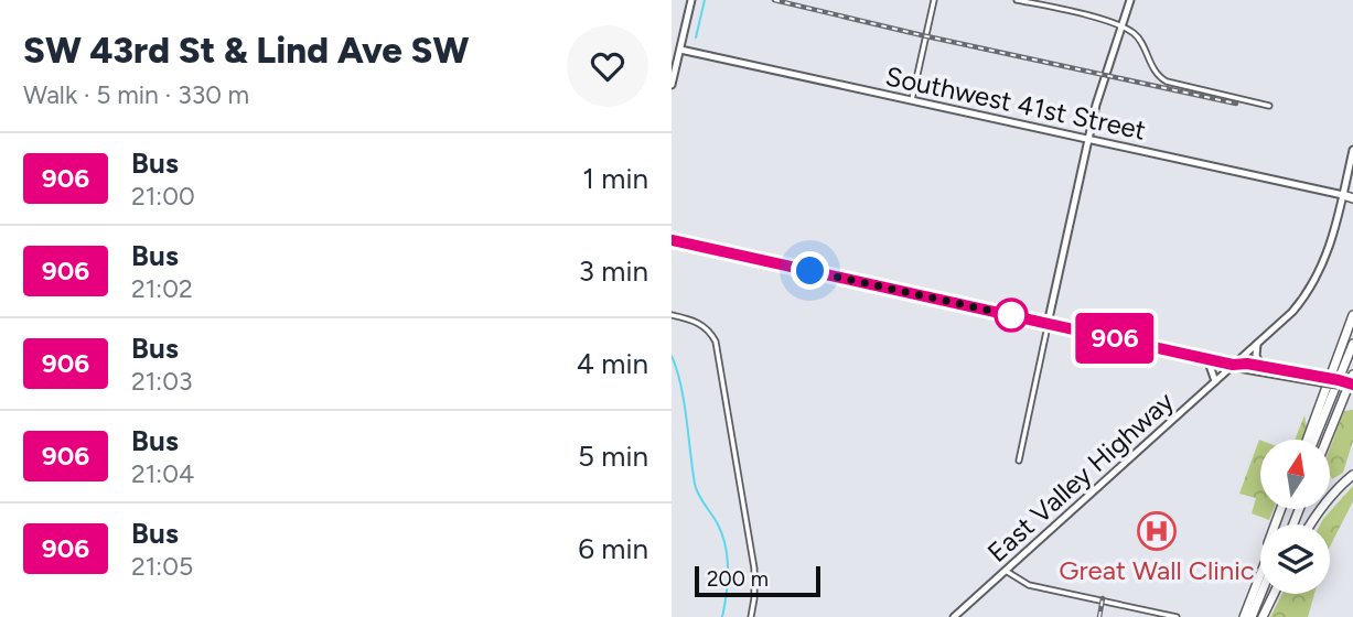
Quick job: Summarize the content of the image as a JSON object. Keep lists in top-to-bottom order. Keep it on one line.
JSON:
{"streets":{"main road":["Southwest 41st Street","East Valley Highway"]},"crossings":[["Southwest 41st Street","East Valley Highway"]],"places":{"hospital":["Great Wall Clinic"]},"lines":["bus line 906"],"scale_bar":"200 m","north":"top","page":{"heading":["SW 43rd St & Lind Ave SW","Walk · 5 min · 330 m"],"on_map":"906","list":[{"mark":"906","name":"Bus","note":"21:00","value":"1 min"},{"mark":"906","name":"Bus","note":"21:02","value":"3 min"},{"mark":"906","name":"Bus","note":"21:03","value":"4 min"},{"mark":"906","name":"Bus","note":"21:04","value":"5 min"},{"mark":"906","name":"Bus","note":"21:05","value":"6 min"}],"scale":"200 m"}}
